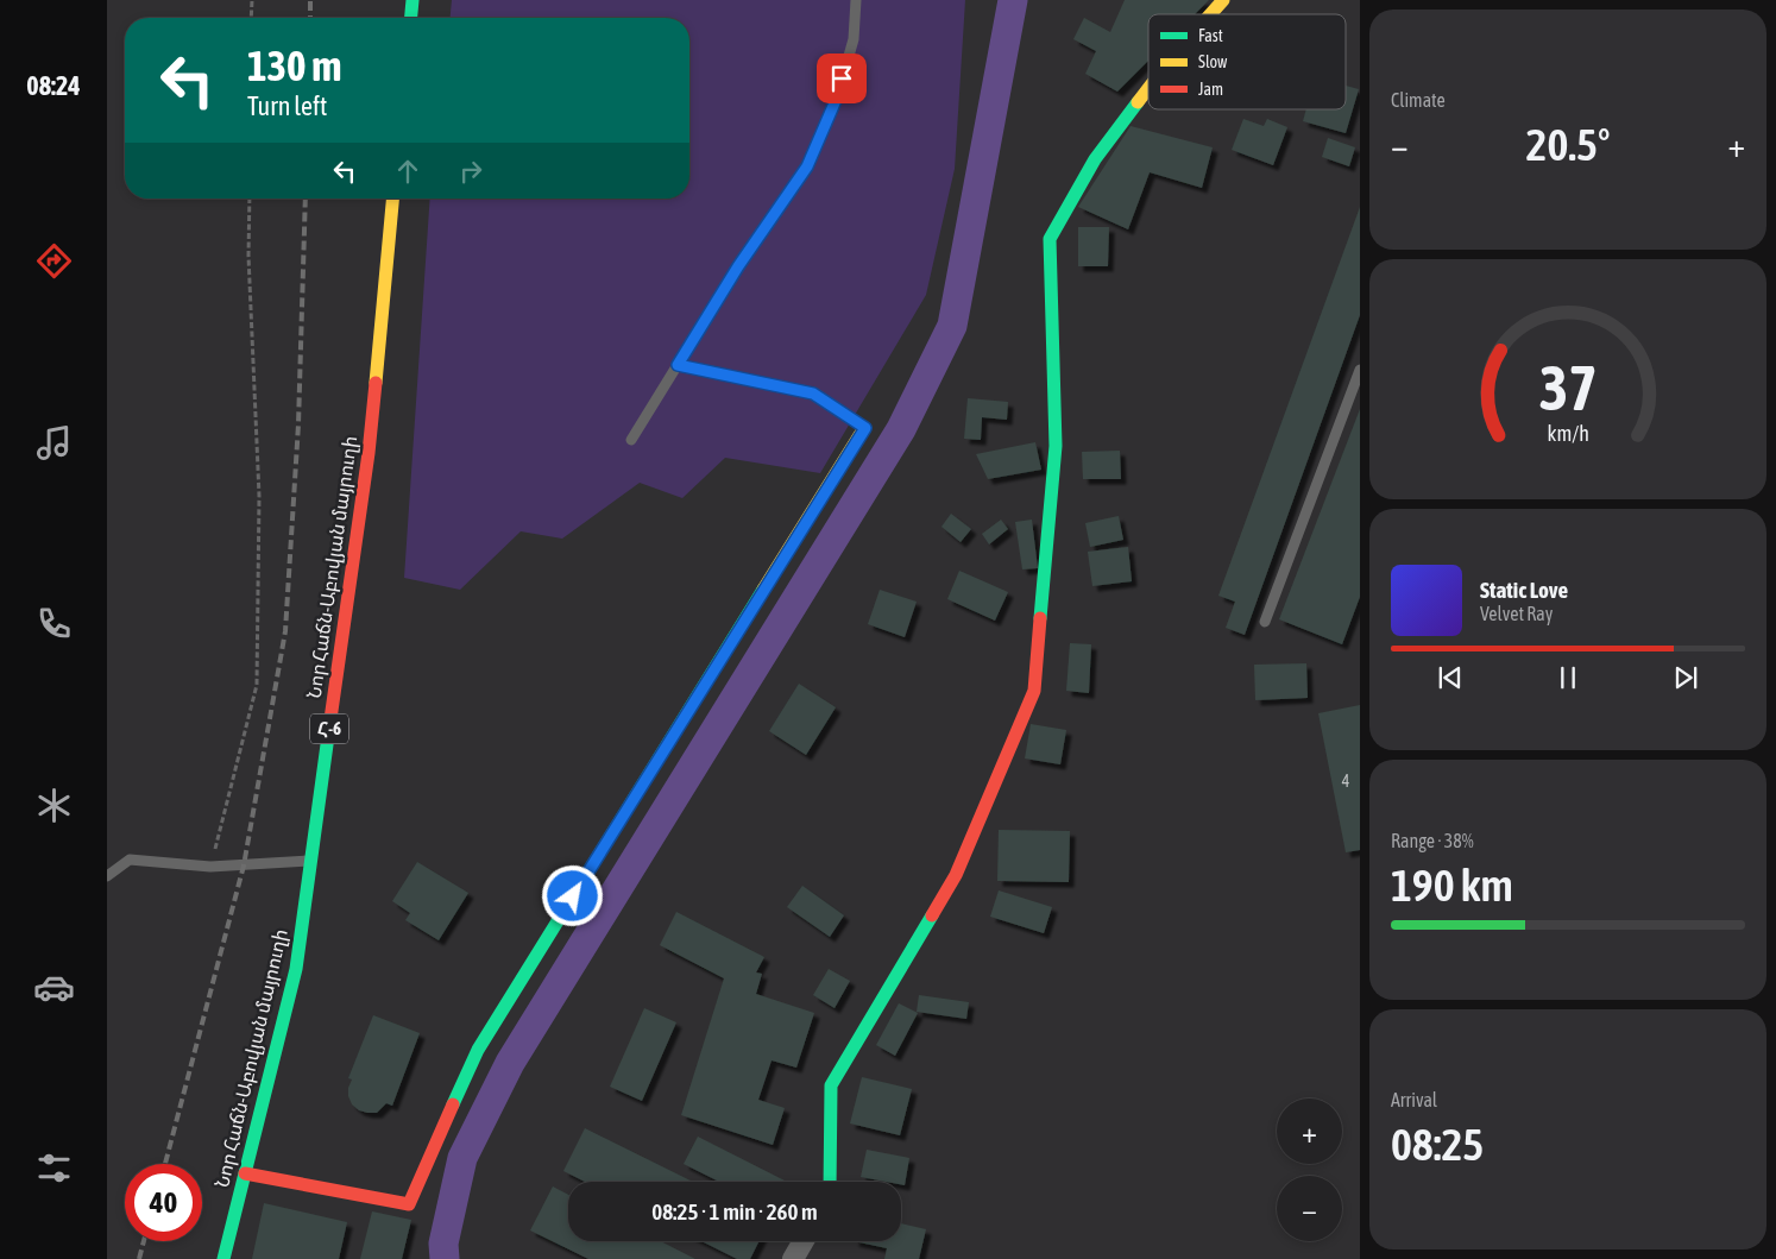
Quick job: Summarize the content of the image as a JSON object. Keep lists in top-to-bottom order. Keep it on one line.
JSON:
{"streets":{"street":["Նոր Հաճն-Աբովյան մայրուղի","Հ-6"]},"house_numbers":["4"],"legend":["Fast","Slow","Jam"],"page":{"tabs":"08:24","tile":["Climate",["Range · 38%","190 km"],["Arrival","08:25"]],"turn":["130 m","Turn left"],"heat":["−","20.5°","+"],"song":["Static Love","Velvet Ray"],"map_buttons":["+","−"],"limit":"40","trip":"08:25 · 1 min · 260 m","gauge":["37","km/h"]}}
